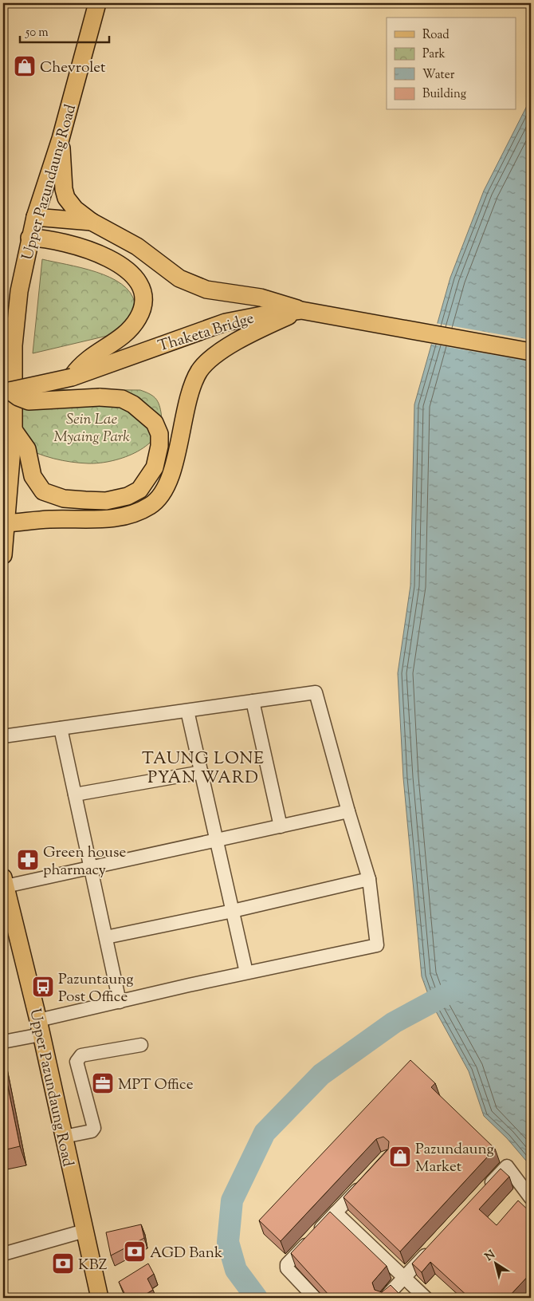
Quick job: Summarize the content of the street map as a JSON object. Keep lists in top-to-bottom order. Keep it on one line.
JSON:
{"streets":{"main road":["Upper Pazundaung Road","Thaketa Bridge"]},"districts":["TAUNG LONE PYAN WARD"],"parks":["Sein Lae Myaing Park"],"places":{"shop":["Chevrolet","Pazundaung Market"],"pharmacy":["Green house pharmacy"],"bus stop":["Pazuntaung Post Office"],"office":["MPT Office"],"bank":["AGD Bank","KBZ"]},"legend":["Road","Park","Water","Building"],"scale_bar":"50 m","north":"top left"}
